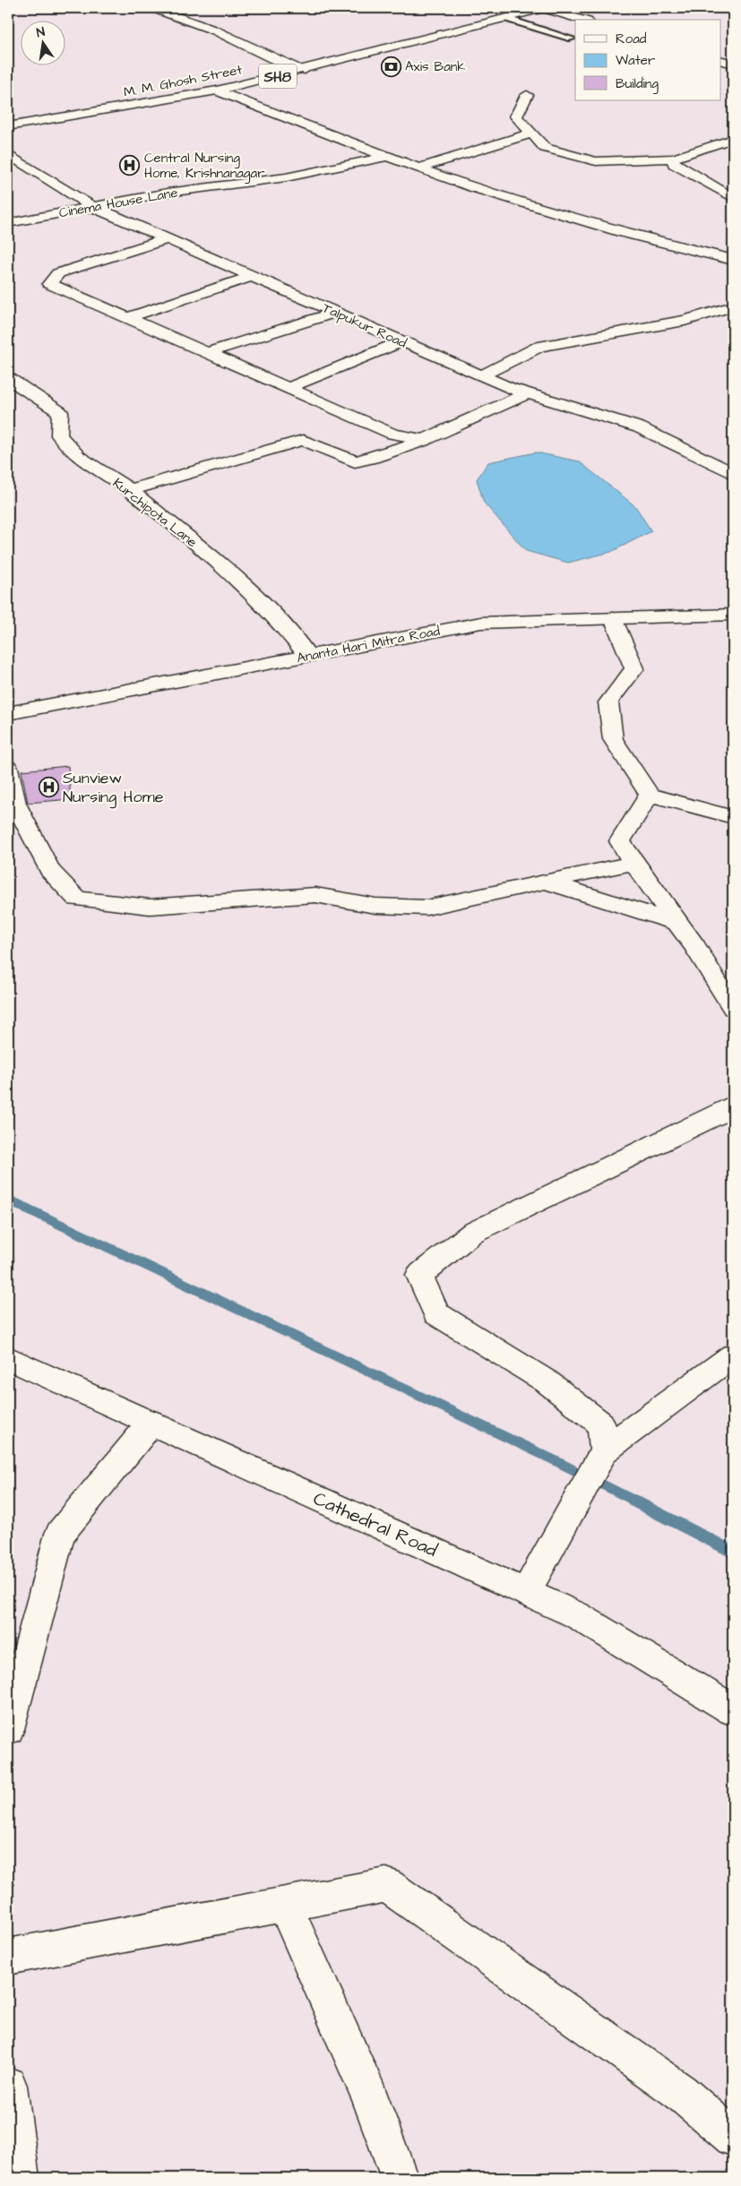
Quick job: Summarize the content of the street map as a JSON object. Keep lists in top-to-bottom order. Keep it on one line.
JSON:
{"streets":{"street":["SH8","M. M. Ghosh Street","Cinema House Lane","Talpukur Road","Kurchipota Lane","Ananta Hari Mitra Road","Cathedral Road"]},"crossings":[["Cinema House Lane","Talpukur Road"],["Kurchipota Lane","Ananta Hari Mitra Road"]],"places":{"bank":["Axis Bank"],"hospital":["Central Nursing Home, Krishnanagar","Sunview Nursing Home"]},"legend":["Road","Water","Building"],"north":"top"}
